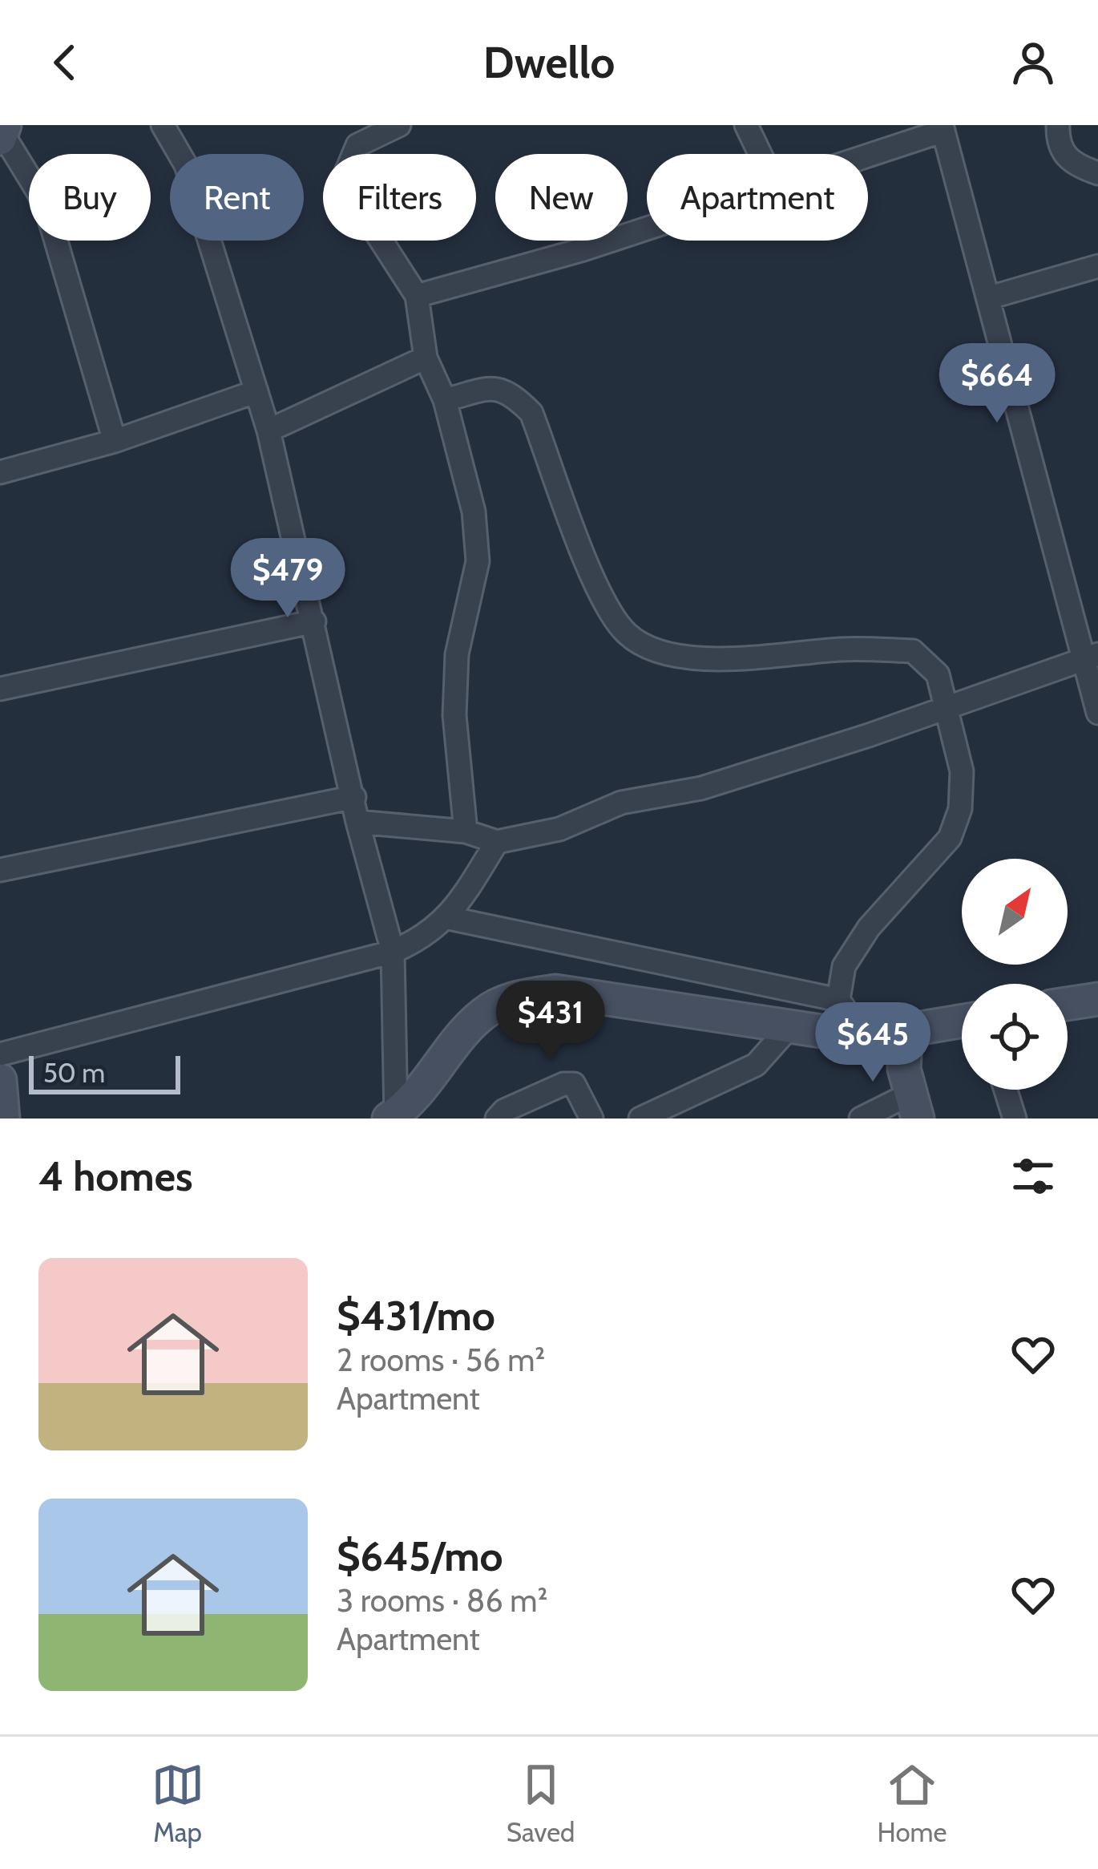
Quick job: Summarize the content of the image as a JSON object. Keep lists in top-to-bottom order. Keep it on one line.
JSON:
{"scale_bar":"50 m","north":"top right","page":{"header":"Dwello","chip":["Buy","Rent","Filters","New","Apartment"],"price":["$664","$479","$431","$645"],"scale":"50 m","heading":"4 homes","list":[{"name":"$431/mo","note":"2 rooms · 56 m² · Apartment"},{"name":"$645/mo","note":"3 rooms · 86 m² · Apartment"}],"tabs":["Map","Saved","Home"]}}
